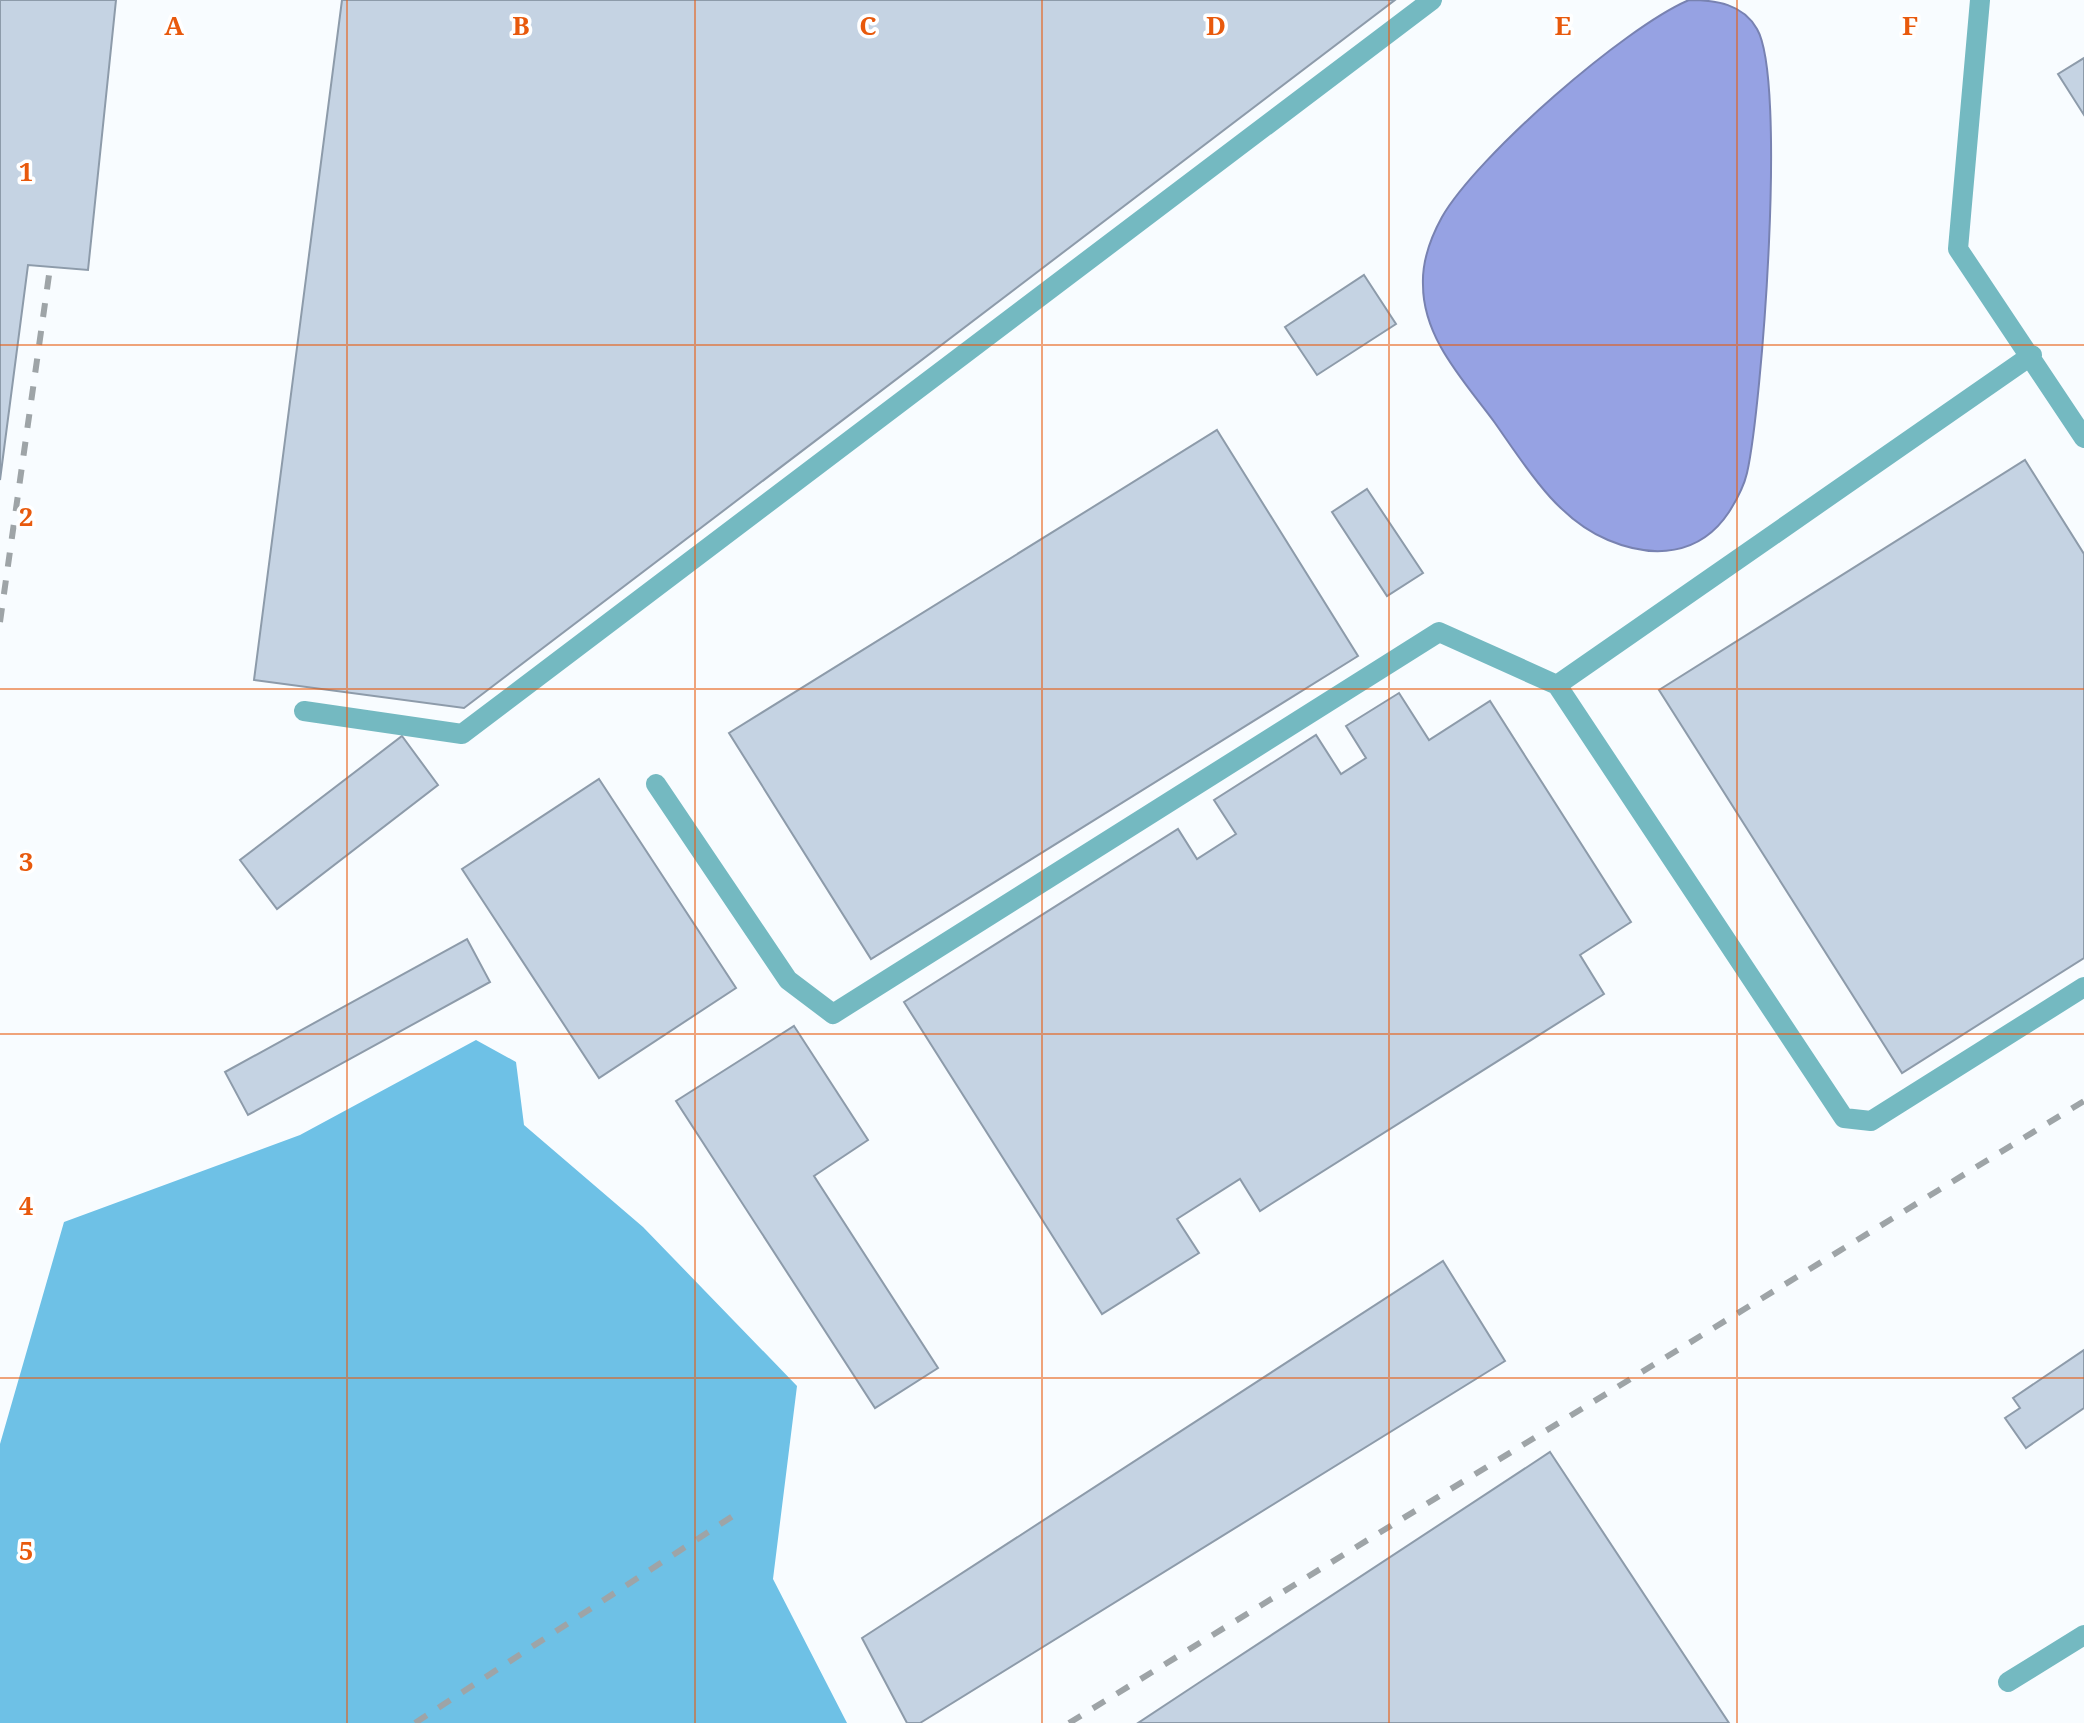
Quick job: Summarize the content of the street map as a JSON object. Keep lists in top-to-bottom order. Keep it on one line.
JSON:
{"grid":{"columns":["A","B","C","D","E","F"],"rows":["1","2","3","4","5"]}}
